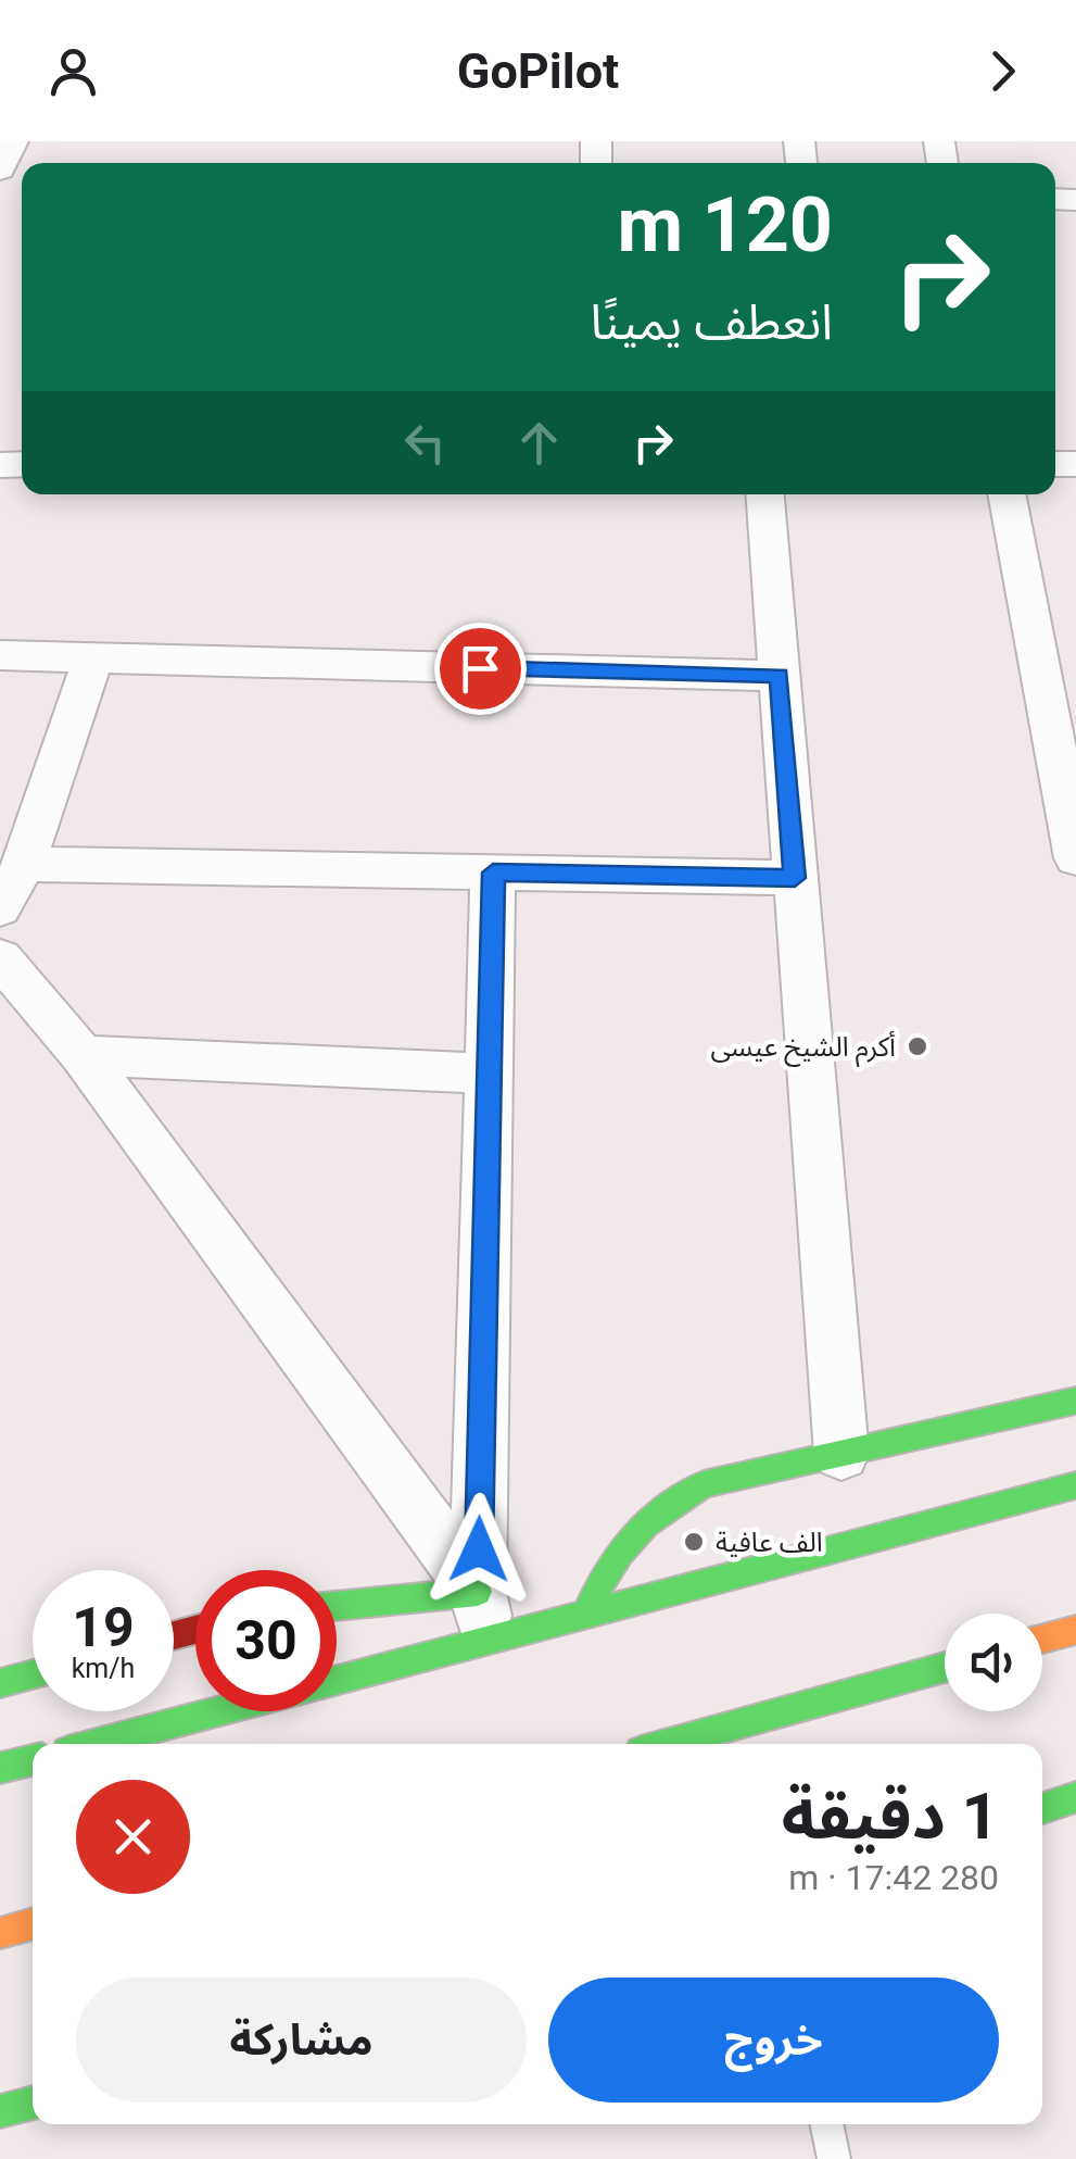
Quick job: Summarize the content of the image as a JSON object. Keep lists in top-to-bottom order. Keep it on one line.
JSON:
{"places":["أكرم الشيخ عيسى","الف عافية"],"page":{"header":"GoPilot","turn":["120 m","انعطف يمينًا"],"speed":"19 km/h","limit":"30","heading":["1 دقيقة","280 m · 17:42"],"buttons":["خروج","مشاركة"]}}
